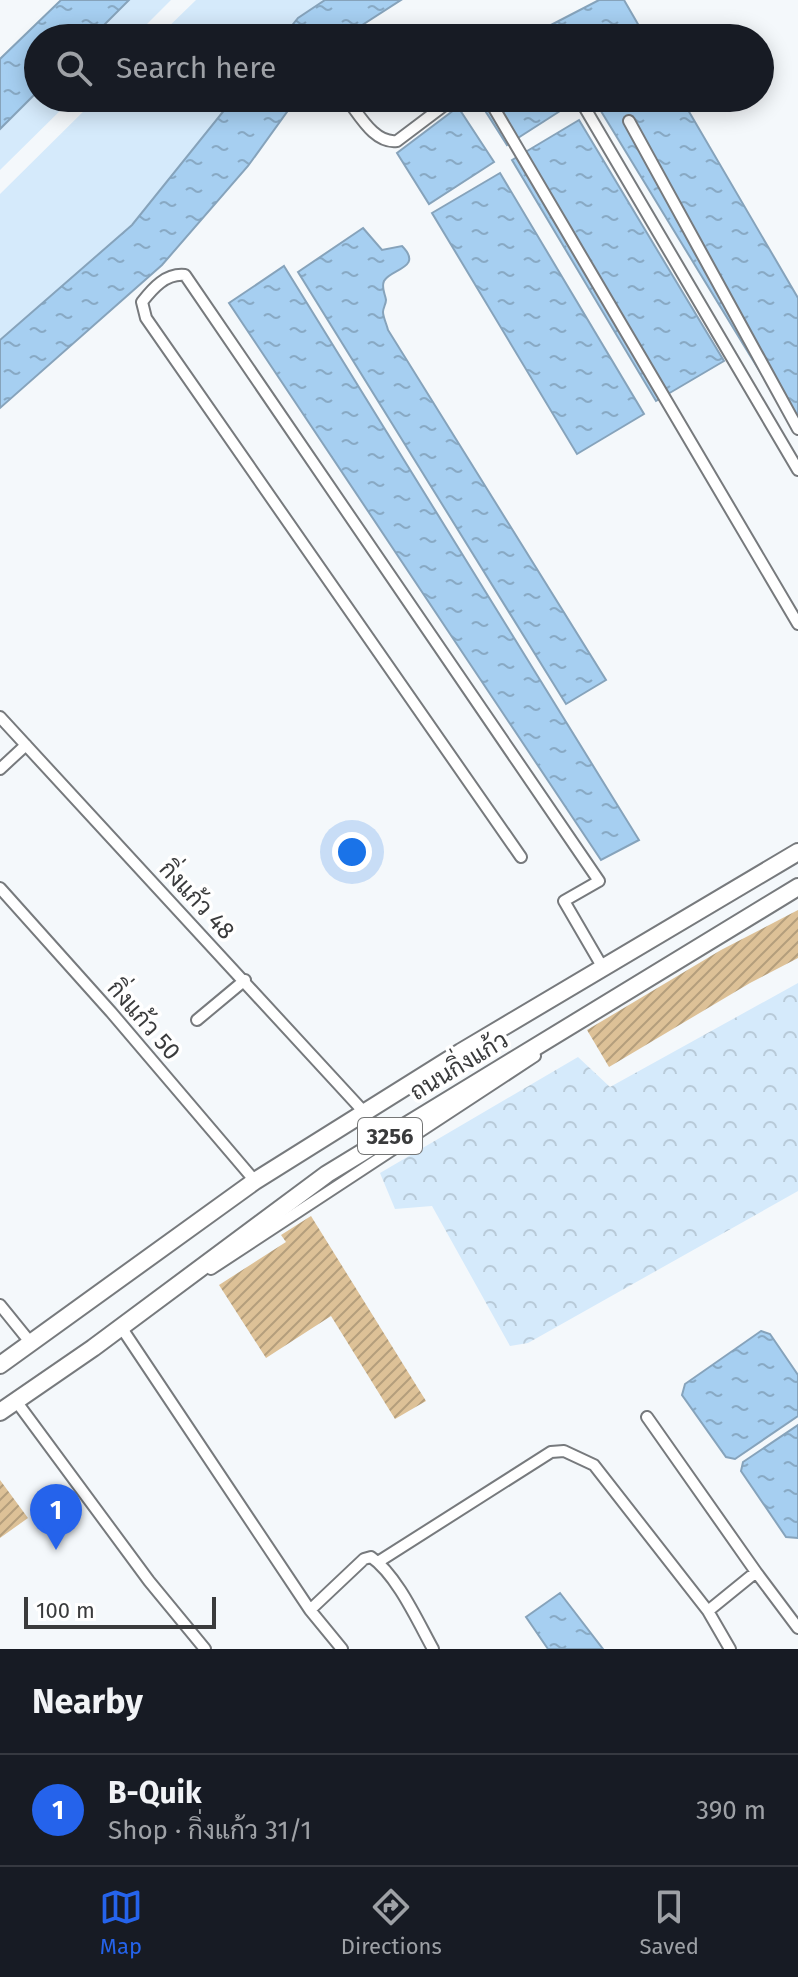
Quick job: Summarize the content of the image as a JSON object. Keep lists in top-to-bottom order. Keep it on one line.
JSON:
{"streets":{"main road":["ถนนกิ่งแก้ว","3256"],"street":["กิ่งแก้ว 48","กิ่งแก้ว 50"]},"crossings":[["กิ่งแก้ว 48","ถนนกิ่งแก้ว"],["กิ่งแก้ว 50","ถนนกิ่งแก้ว"]],"scale_bar":"100 m","page":{"search":"Search here","pins":"1","scale":"100 m","heading":"Nearby","list":[{"mark":"1","name":"B-Quik","note":"Shop · กิ่งแก้ว 31/1","value":"390 m"}],"nav":["Map","Directions","Saved"]}}
